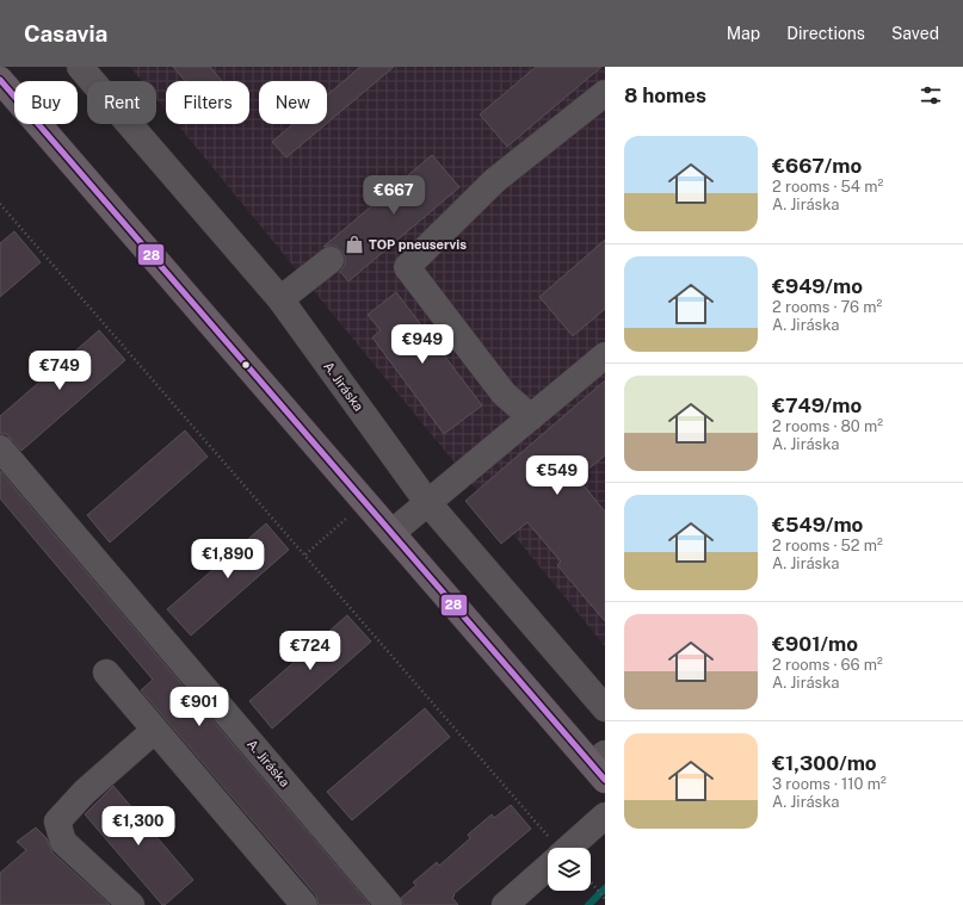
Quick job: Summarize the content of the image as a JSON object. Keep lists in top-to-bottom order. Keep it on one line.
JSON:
{"streets":{"street":["A. Jiráska"]},"places":{"shop":["TOP pneuservis"]},"lines":["transit line 28"],"page":{"header":"Casavia","nav":["Map","Directions","Saved"],"heading":"8 homes","chip":["Buy","Rent","Filters","New"],"list":[{"name":"€667/mo","note":"2 rooms · 54 m² · A. Jiráska"},{"name":"€949/mo","note":"2 rooms · 76 m² · A. Jiráska"},{"name":"€749/mo","note":"2 rooms · 80 m² · A. Jiráska"},{"name":"€549/mo","note":"2 rooms · 52 m² · A. Jiráska"},{"name":"€901/mo","note":"2 rooms · 66 m² · A. Jiráska"},{"name":"€1,300/mo","note":"3 rooms · 110 m² · A. Jiráska"}],"price":["€667","€949","€749","€549","€1,890","€724","€901","€1,300"]}}
